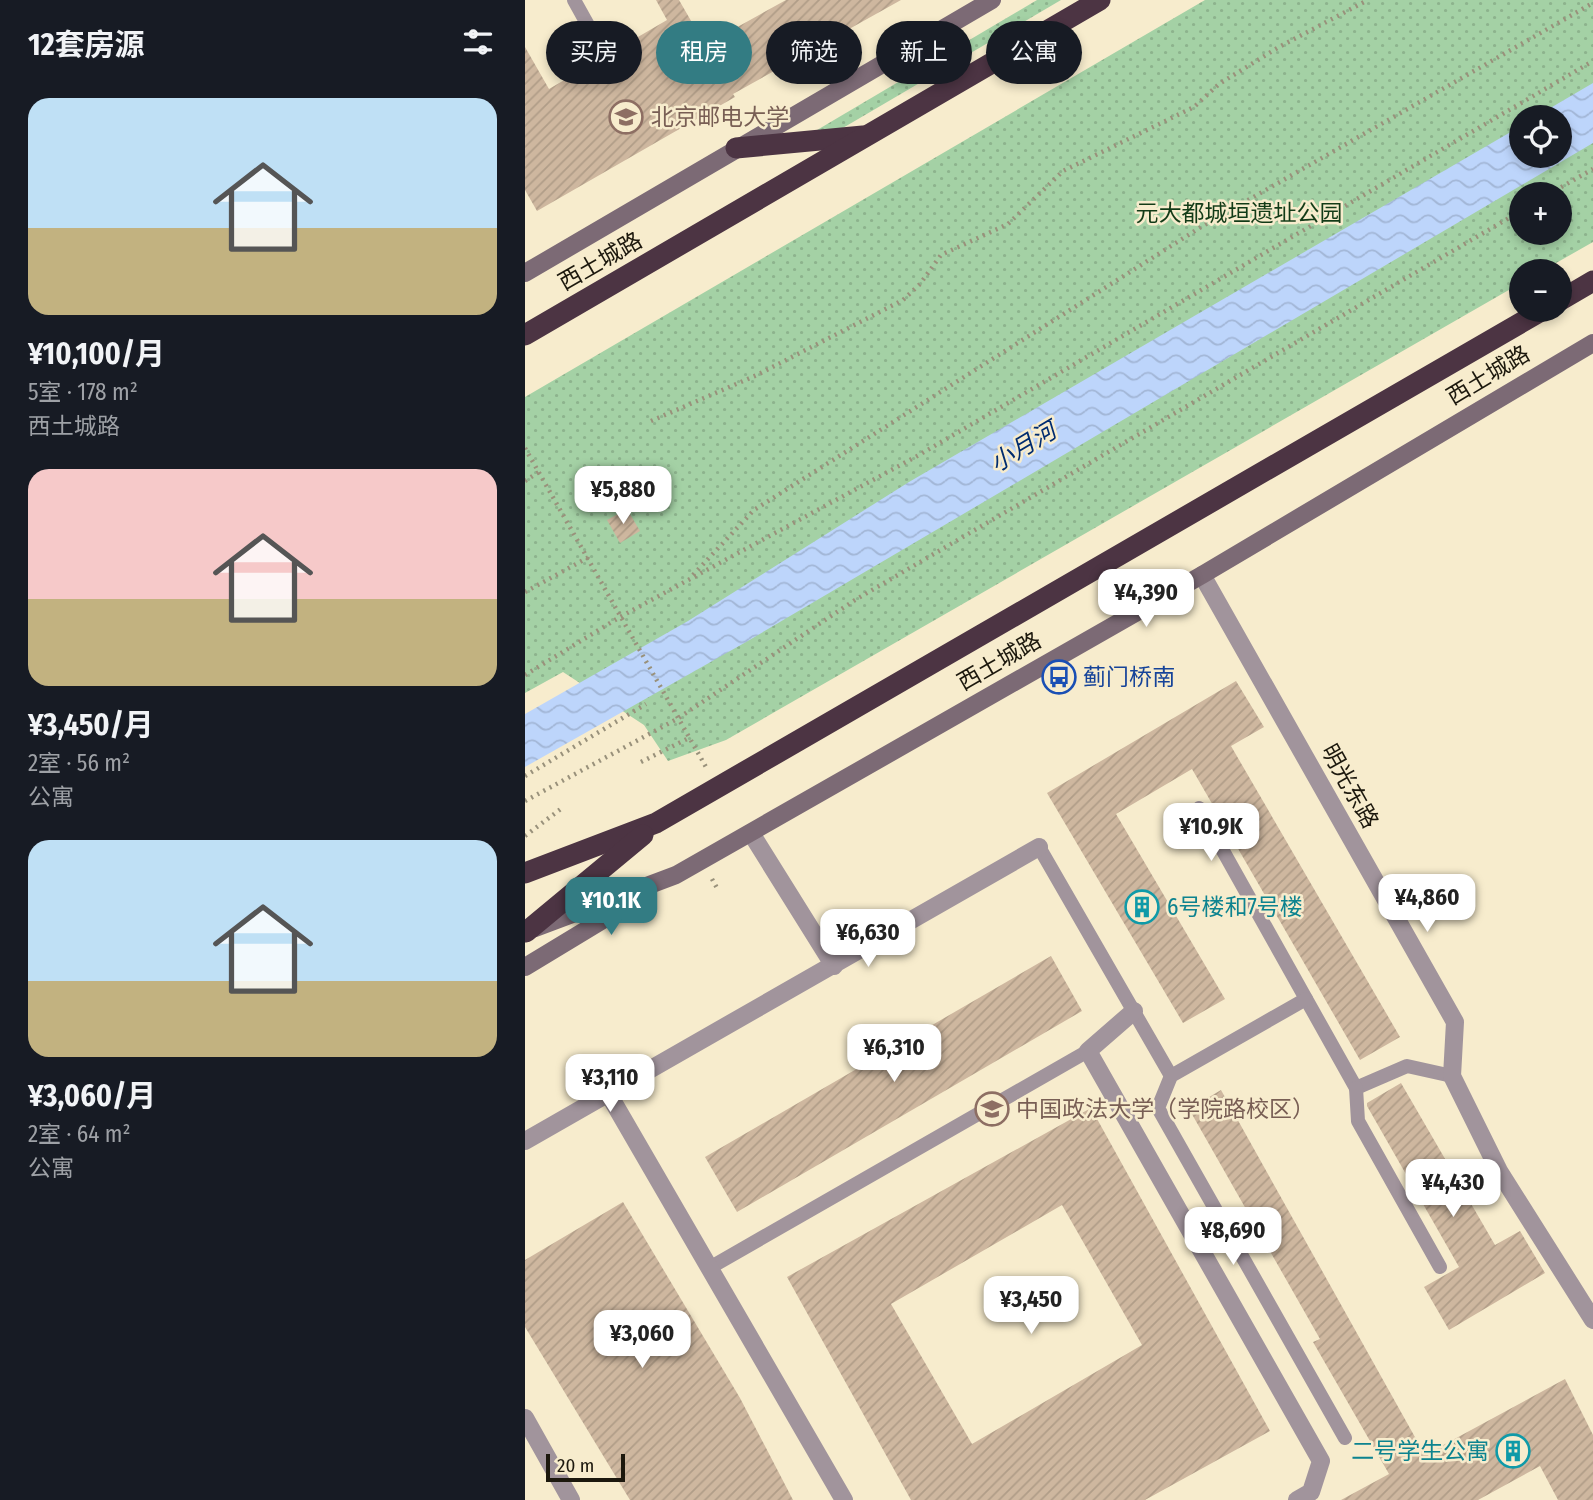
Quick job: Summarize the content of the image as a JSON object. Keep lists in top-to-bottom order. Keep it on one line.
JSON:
{"streets":{"highway":["西土城路"],"street":["明光东路"]},"crossings":[["西土城路","明光东路"]],"water":["小月河"],"parks":["元大都城垣遗址公园"],"places":{"school or university":["北京邮电大学","中国政法大学（学院路校区）"],"bus stop":["蓟门桥南"],"building":["6号楼和7号楼","二号学生公寓"]},"scale_bar":"20 m","page":{"heading":"12套房源","chip":["买房","租房","筛选","新上","公寓"],"list":[{"name":"¥10,100/月","note":"5室 · 178 m² · 西土城路"},{"name":"¥3,450/月","note":"2室 · 56 m² · 公寓"},{"name":"¥3,060/月","note":"2室 · 64 m² · 公寓"}],"map_buttons":["+","−"],"price":["¥5,880","¥4,390","¥10.9K","¥4,860","¥10.1K","¥6,630","¥6,310","¥3,110","¥4,430","¥8,690","¥3,450","¥3,060"],"scale":"20 m"}}
